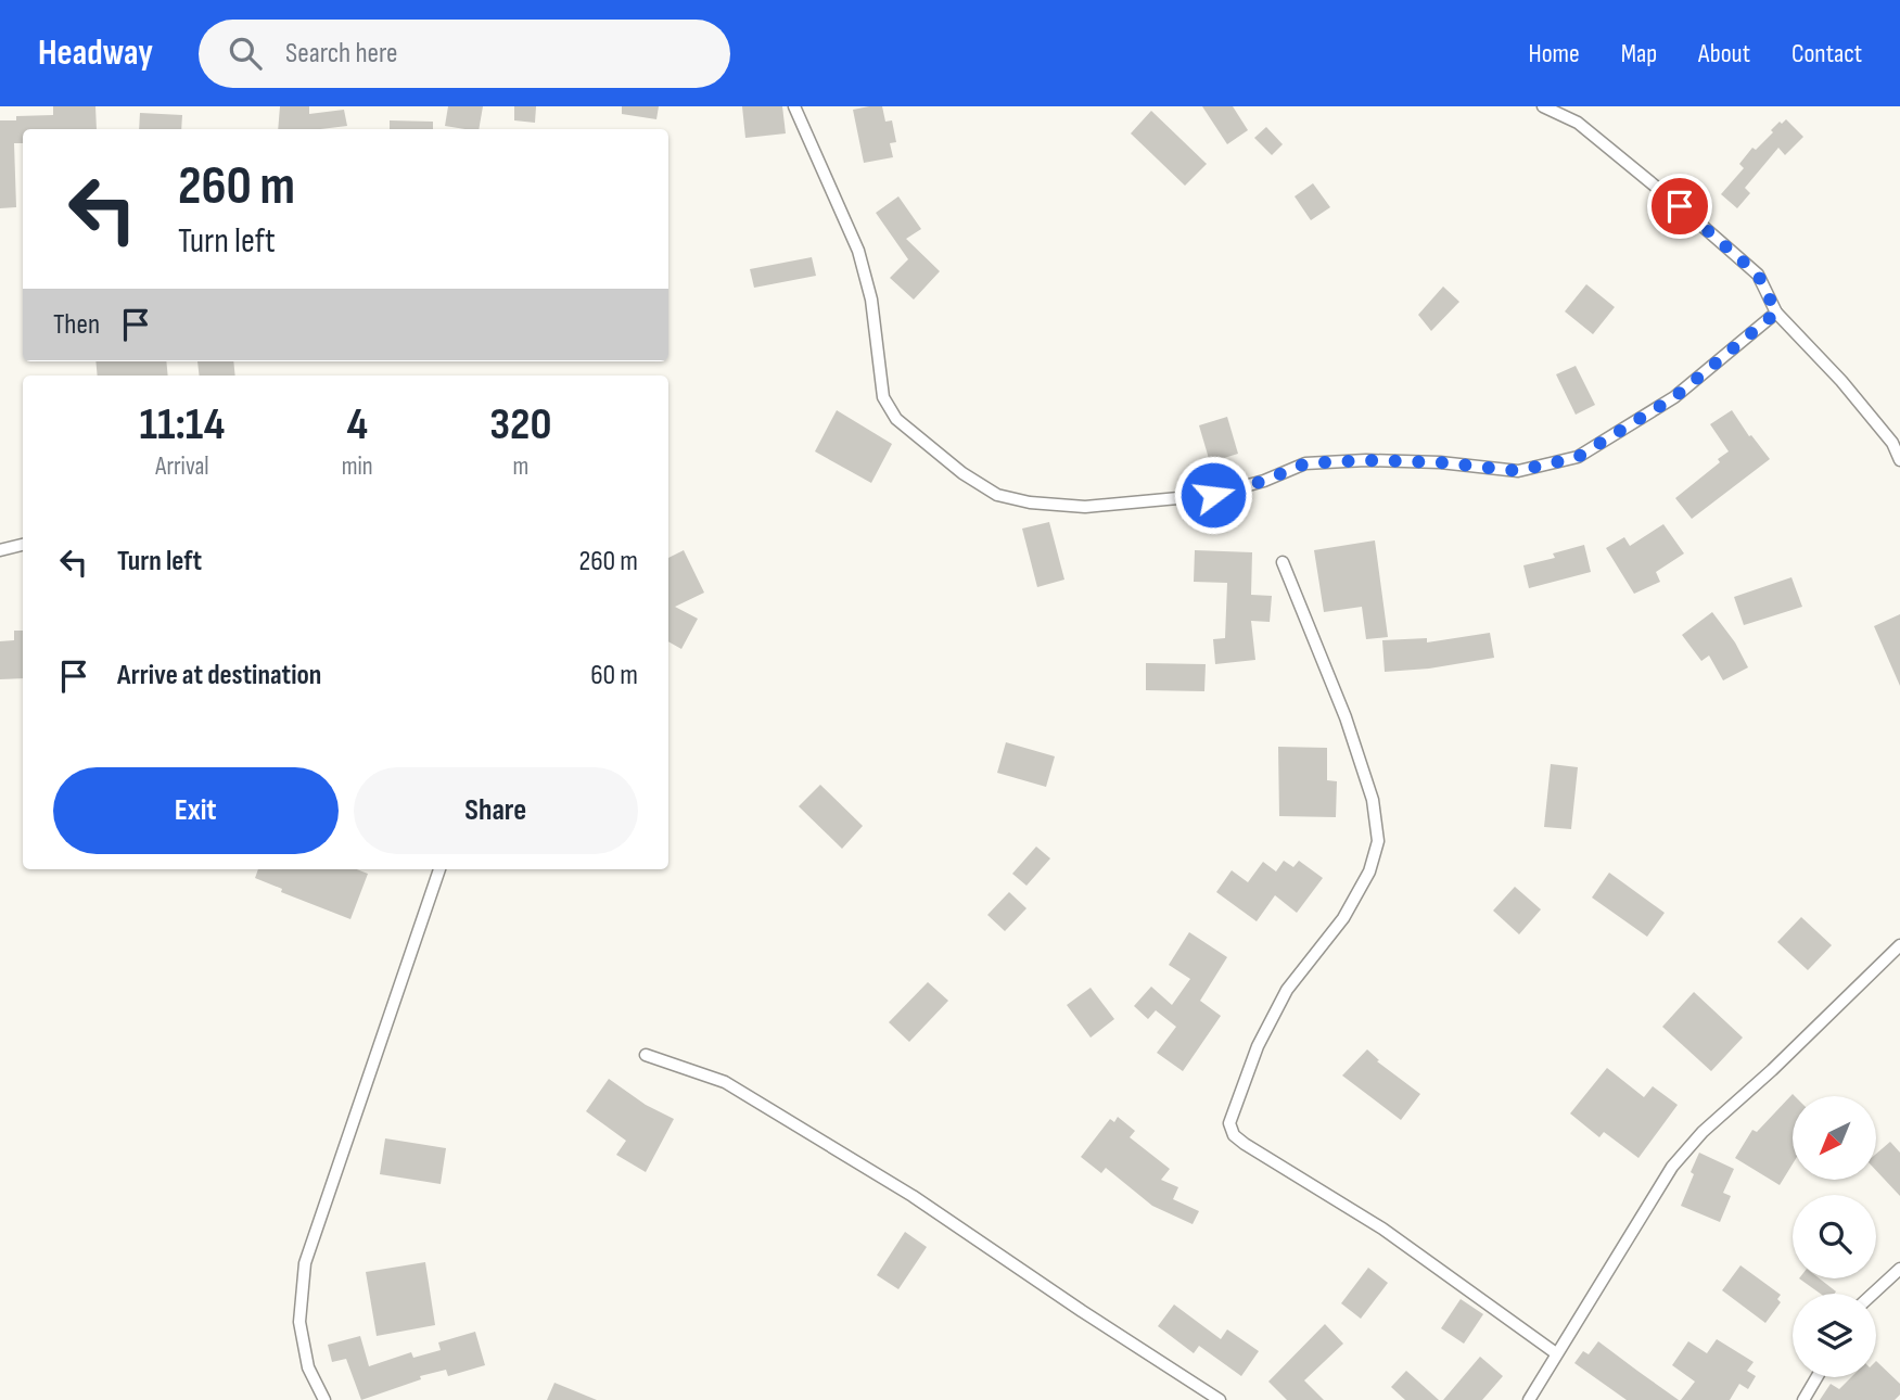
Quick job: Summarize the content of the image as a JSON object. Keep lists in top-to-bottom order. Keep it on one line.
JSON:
{"north":"bottom left","page":{"header":"Headway","search":"Search here","nav":["Home","Map","About","Contact"],"turn":["260 m","Turn left"],"then":"Then","eta":["11:14","Arrival","4","min","320","m"],"list":[{"name":"Turn left","value":"260 m"},{"name":"Arrive at destination","value":"60 m"}],"buttons":["Exit","Share"]}}
